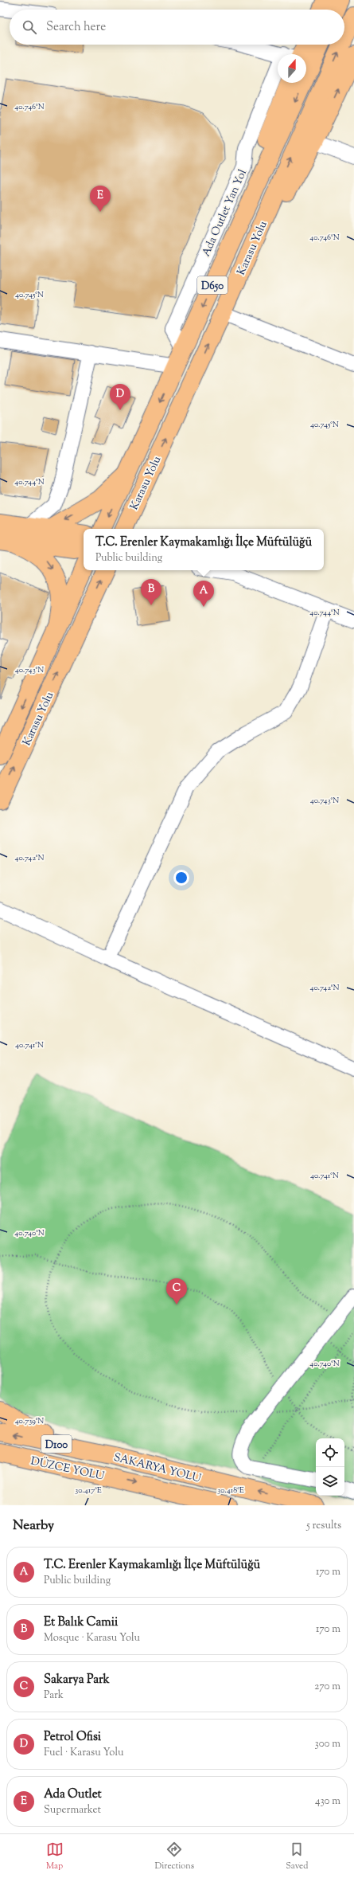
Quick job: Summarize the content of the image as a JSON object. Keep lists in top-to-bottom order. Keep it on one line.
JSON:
{"streets":{"main road":["Karasu Yolu","D650","D100","SAKARYA YOLU","DÜZCE YOLU"],"street":["Ada Outlet Yan Yol"]},"crossings":[["Ada Outlet Yan Yol","Karasu Yolu"]],"one_way":["DÜZCE YOLU"],"north":"top","page":{"search":"Search here","pins":["E","D","B","A","C"],"popup":["T.C. Erenler Kaymakamlığı İlçe Müftülüğü","Public building"],"heading":["Nearby","5 results"],"list":[{"mark":"A","name":"T.C. Erenler Kaymakamlığı İlçe Müftülüğü","note":"Public building","value":"170 m"},{"mark":"B","name":"Et Balık Camii","note":"Mosque · Karasu Yolu","value":"170 m"},{"mark":"C","name":"Sakarya Park","note":"Park","value":"270 m"},{"mark":"D","name":"Petrol Ofisi","note":"Fuel · Karasu Yolu","value":"300 m"},{"mark":"E","name":"Ada Outlet","note":"Supermarket","value":"430 m"}],"nav":["Map","Directions","Saved"]},"coordinates":["40.746°N","40.745°N","40.744°N","40.743°N","40.742°N","40.741°N","40.740°N","40.739°N","30.417°E","30.418°E"]}
